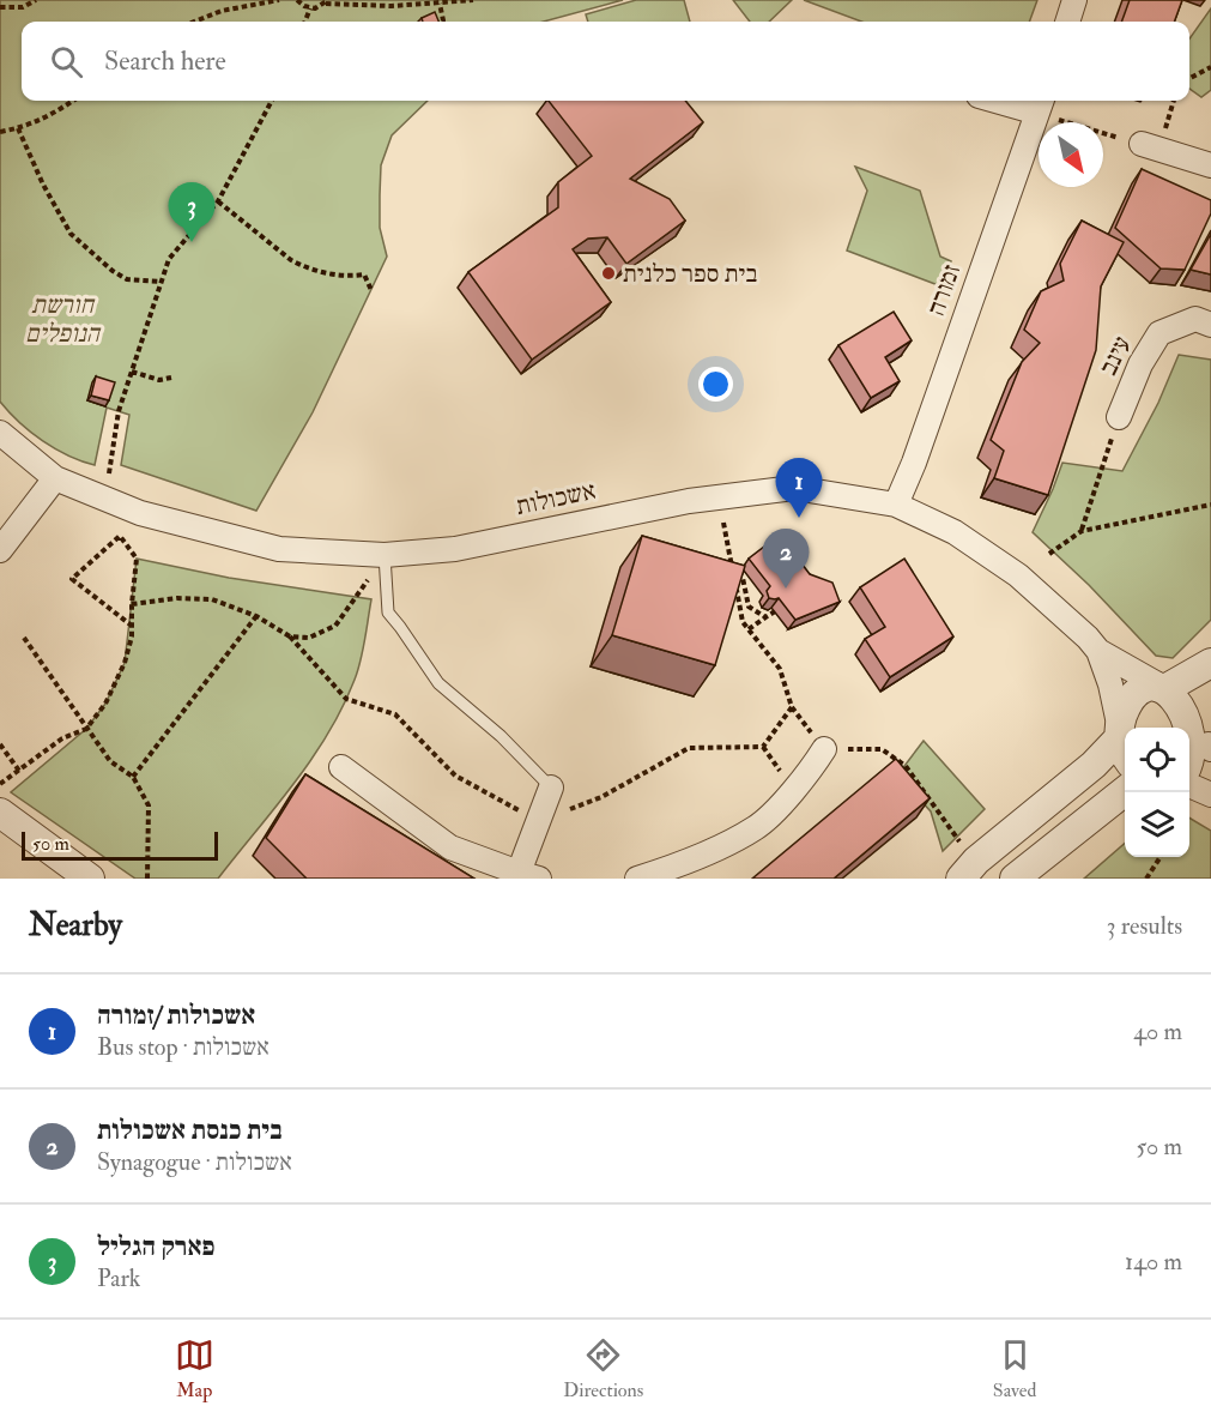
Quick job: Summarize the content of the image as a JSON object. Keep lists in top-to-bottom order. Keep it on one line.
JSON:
{"streets":{"street":["זמורה","עינב","אשכולות"]},"crossings":[["זמורה","אשכולות"]],"parks":["חורשת הנופלים"],"places":["בית ספר כלנית"],"scale_bar":"50 m","north":"bottom right","page":{"search":"Search here","pins":["3","1","2"],"scale":"50 m","heading":["Nearby","3 results"],"list":[{"mark":"1","name":"אשכולות /זמורה","note":"Bus stop · אשכולות","value":"40 m"},{"mark":"2","name":"בית כנסת אשכולות","note":"Synagogue · אשכולות","value":"50 m"},{"mark":"3","name":"פארק הגליל","note":"Park","value":"140 m"}],"nav":["Map","Directions","Saved"]}}
